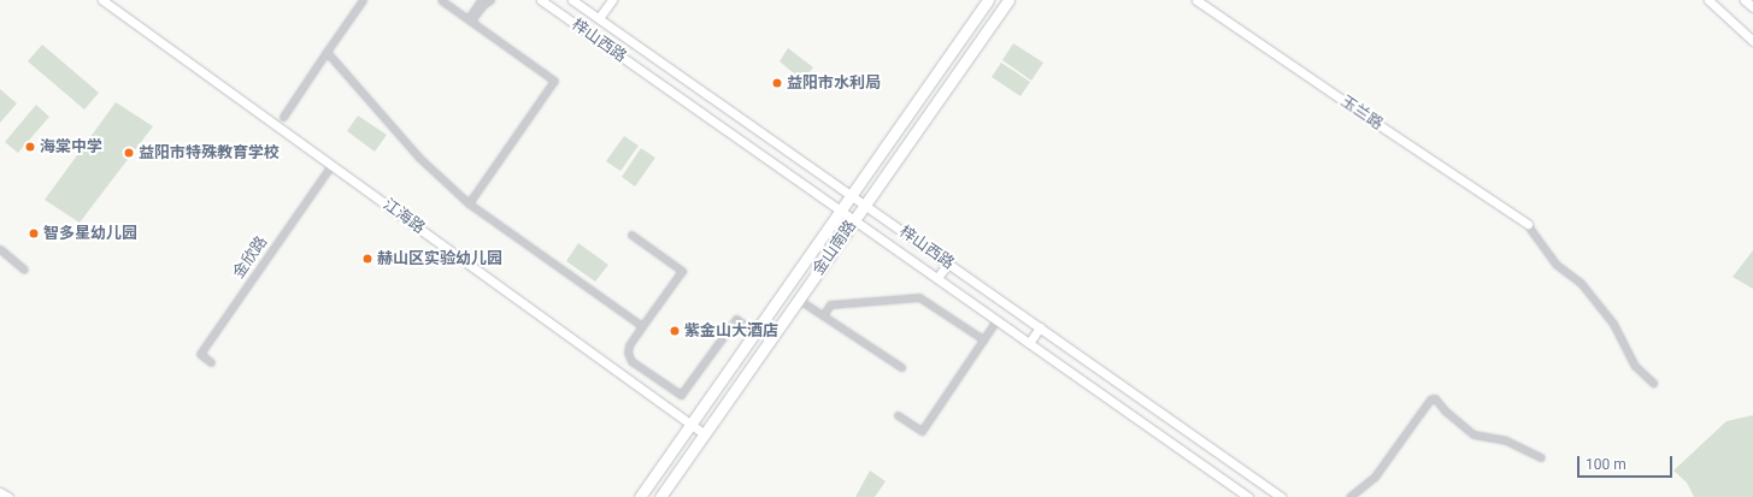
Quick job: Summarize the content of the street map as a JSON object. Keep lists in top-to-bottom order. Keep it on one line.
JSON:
{"streets":{"highway":["金山南路"],"street":["梓山西路","玉兰路","江海路","金欣路"]},"crossings":[["梓山西路","金山南路"],["江海路","金山南路"],["江海路","金欣路"]],"places":["益阳市水利局","海棠中学","益阳市特殊教育学校","智多星幼儿园","赫山区实验幼儿园","紫金山大酒店"],"scale_bar":"100 m"}
